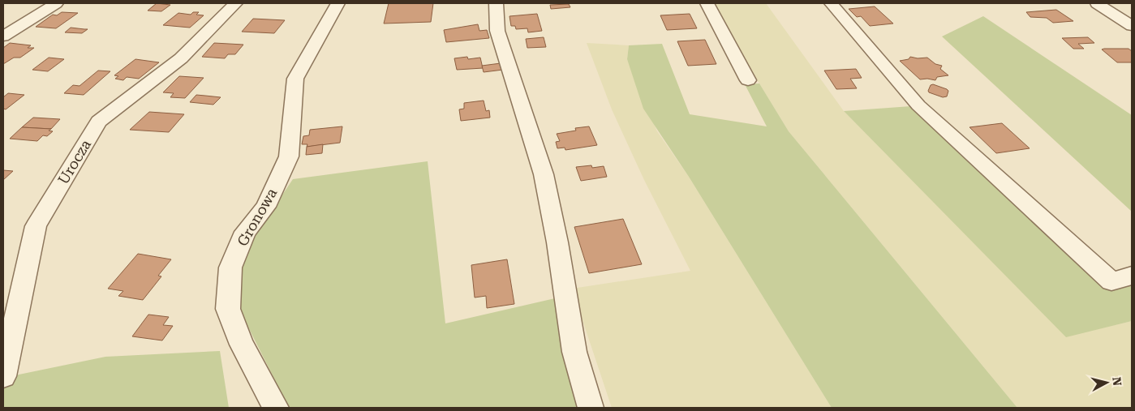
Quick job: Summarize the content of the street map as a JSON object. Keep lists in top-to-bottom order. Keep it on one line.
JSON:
{"streets":{"street":["Urocza","Gronowa"]},"north":"right"}
